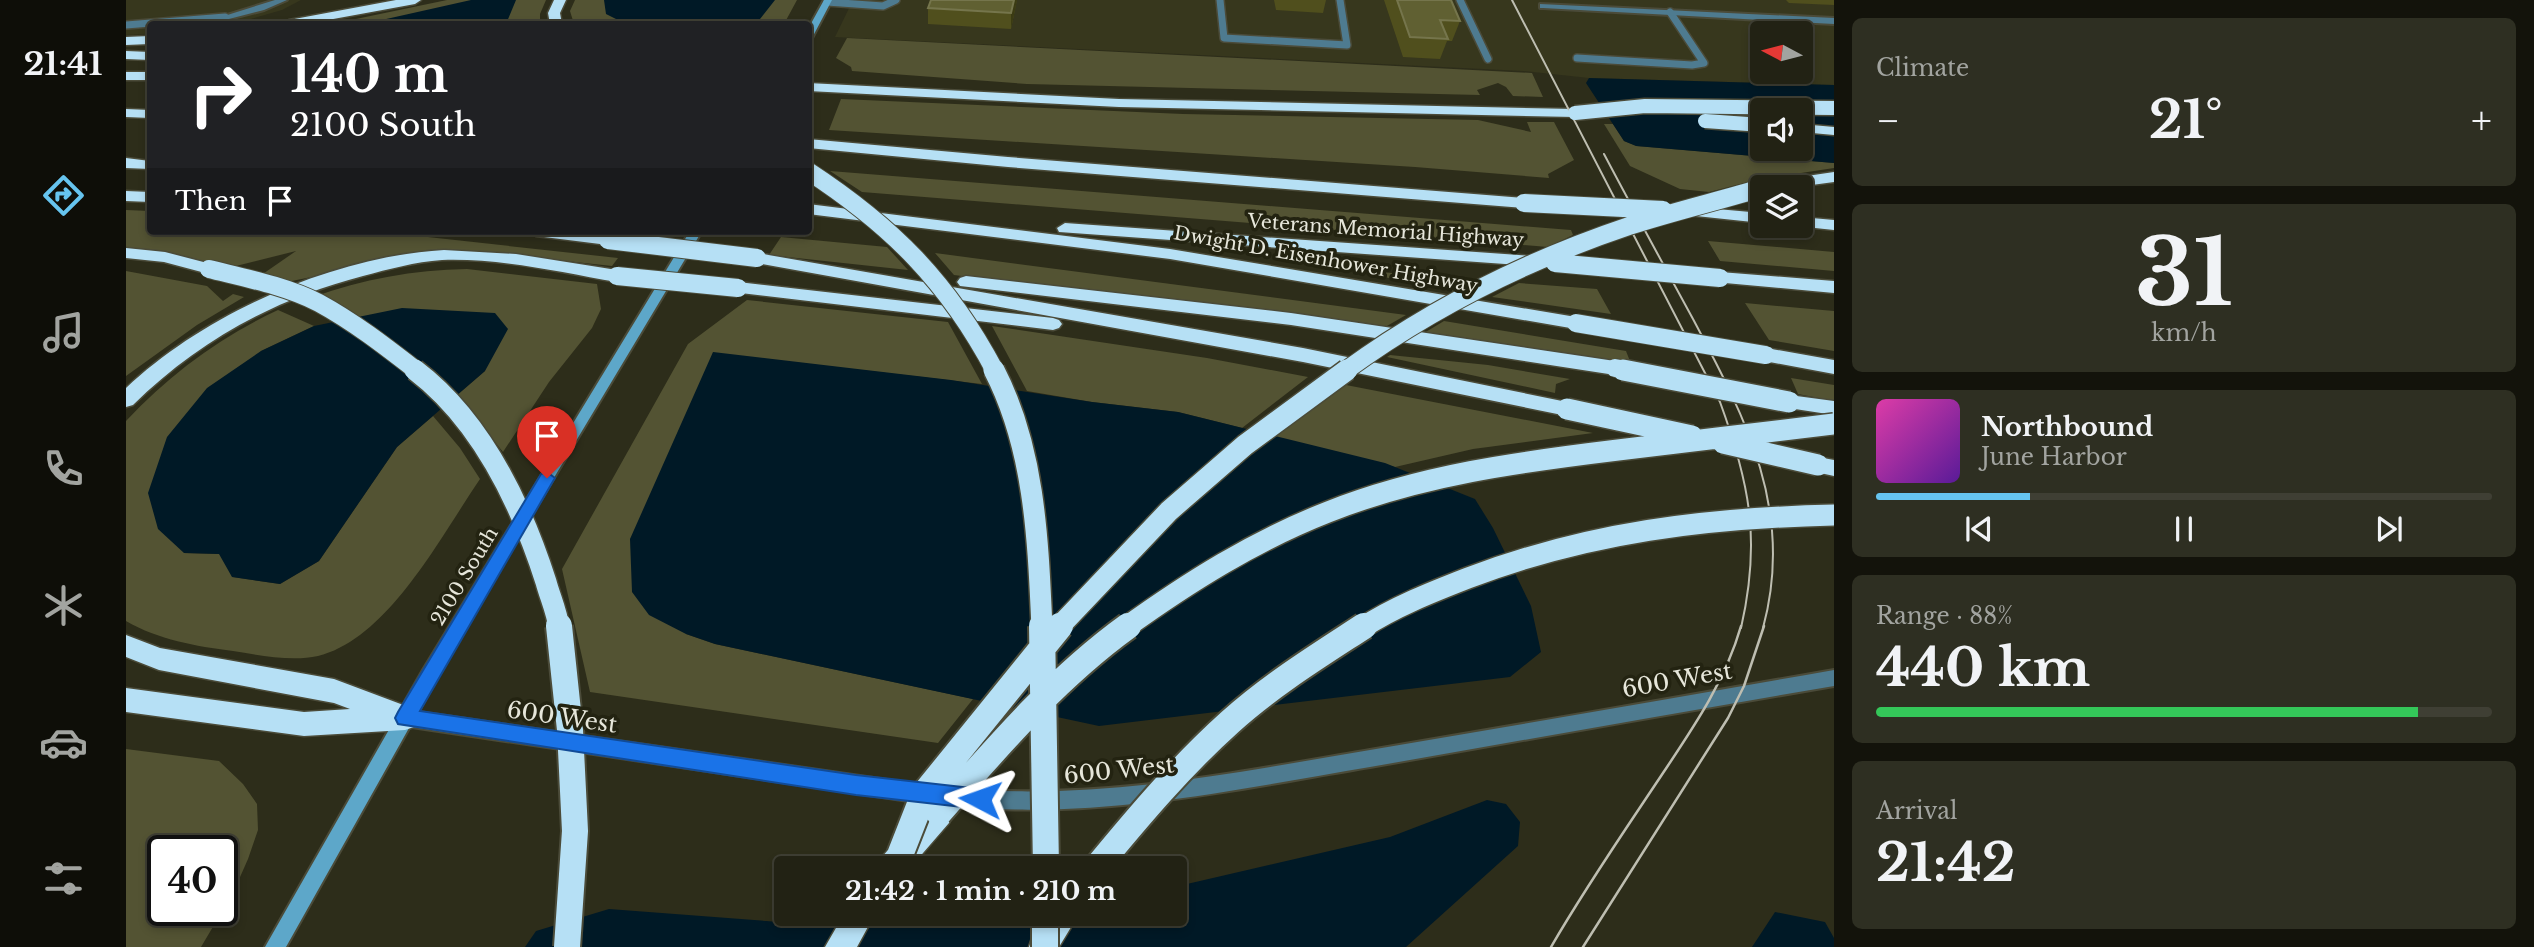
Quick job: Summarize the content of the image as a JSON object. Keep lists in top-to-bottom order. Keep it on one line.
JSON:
{"streets":{"highway":["Veterans Memorial Highway","Dwight D. Eisenhower Highway"],"main road":["2100 South"],"street":["600 West"]},"crossings":[["2100 South","600 West"]],"north":"left","page":{"tabs":"21:41","tile":["Climate",["31","km/h"],["Range · 88%","440 km"],["Arrival","21:42"]],"turn":["140 m","2100 South"],"heat":["−","21°","+"],"then":"Then","song":["Northbound","June Harbor"],"limit":"40","trip":"21:42 · 1 min · 210 m"}}
